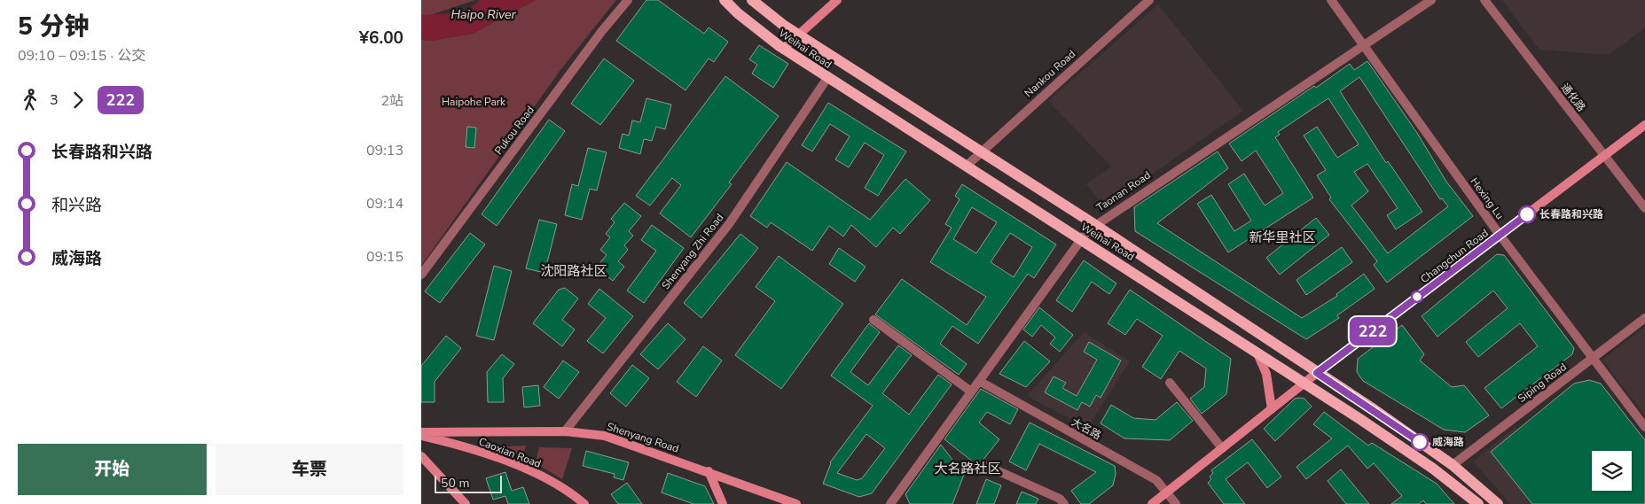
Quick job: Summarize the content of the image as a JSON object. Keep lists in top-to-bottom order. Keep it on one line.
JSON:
{"streets":{"main road":["Weihai Road","Changchun Road","Shenyang Road","Caoxian Road"],"street":["Nankou Road","通化路","Pukou Road","Taonan Road","Hexing Lu","Shenyang Zhi Road","Siping Road","大名路"]},"crossings":[["Weihai Road","Nankou Road"],["Weihai Road","Taonan Road"],["Weihai Road","Shenyang Zhi Road"],["Weihai Road","Changchun Road"],["Weihai Road","Siping Road"],["通化路","Changchun Road"],["Taonan Road","Hexing Lu"],["Taonan Road","大名路"],["Hexing Lu","Changchun Road"],["Hexing Lu","Siping Road"],["Shenyang Zhi Road","Shenyang Road"],["Changchun Road","大名路"]],"districts":["新华里社区","沈阳路社区","大名路社区"],"water":["Haipo River"],"parks":["Haipohe Park"],"places":["长春路和兴路","威海路"],"lines":["bus line 222"],"scale_bar":"50 m","page":{"heading":["5 分钟","09:10 – 09:15 · 公交","¥6.00"],"on_map":"222","legs":["3","222","2站"],"list":[{"name":"长春路和兴路","value":"09:13"},{"name":"和兴路","value":"09:14"},{"name":"威海路","value":"09:15"}],"buttons":["开始","车票"],"scale":"50 m"}}
